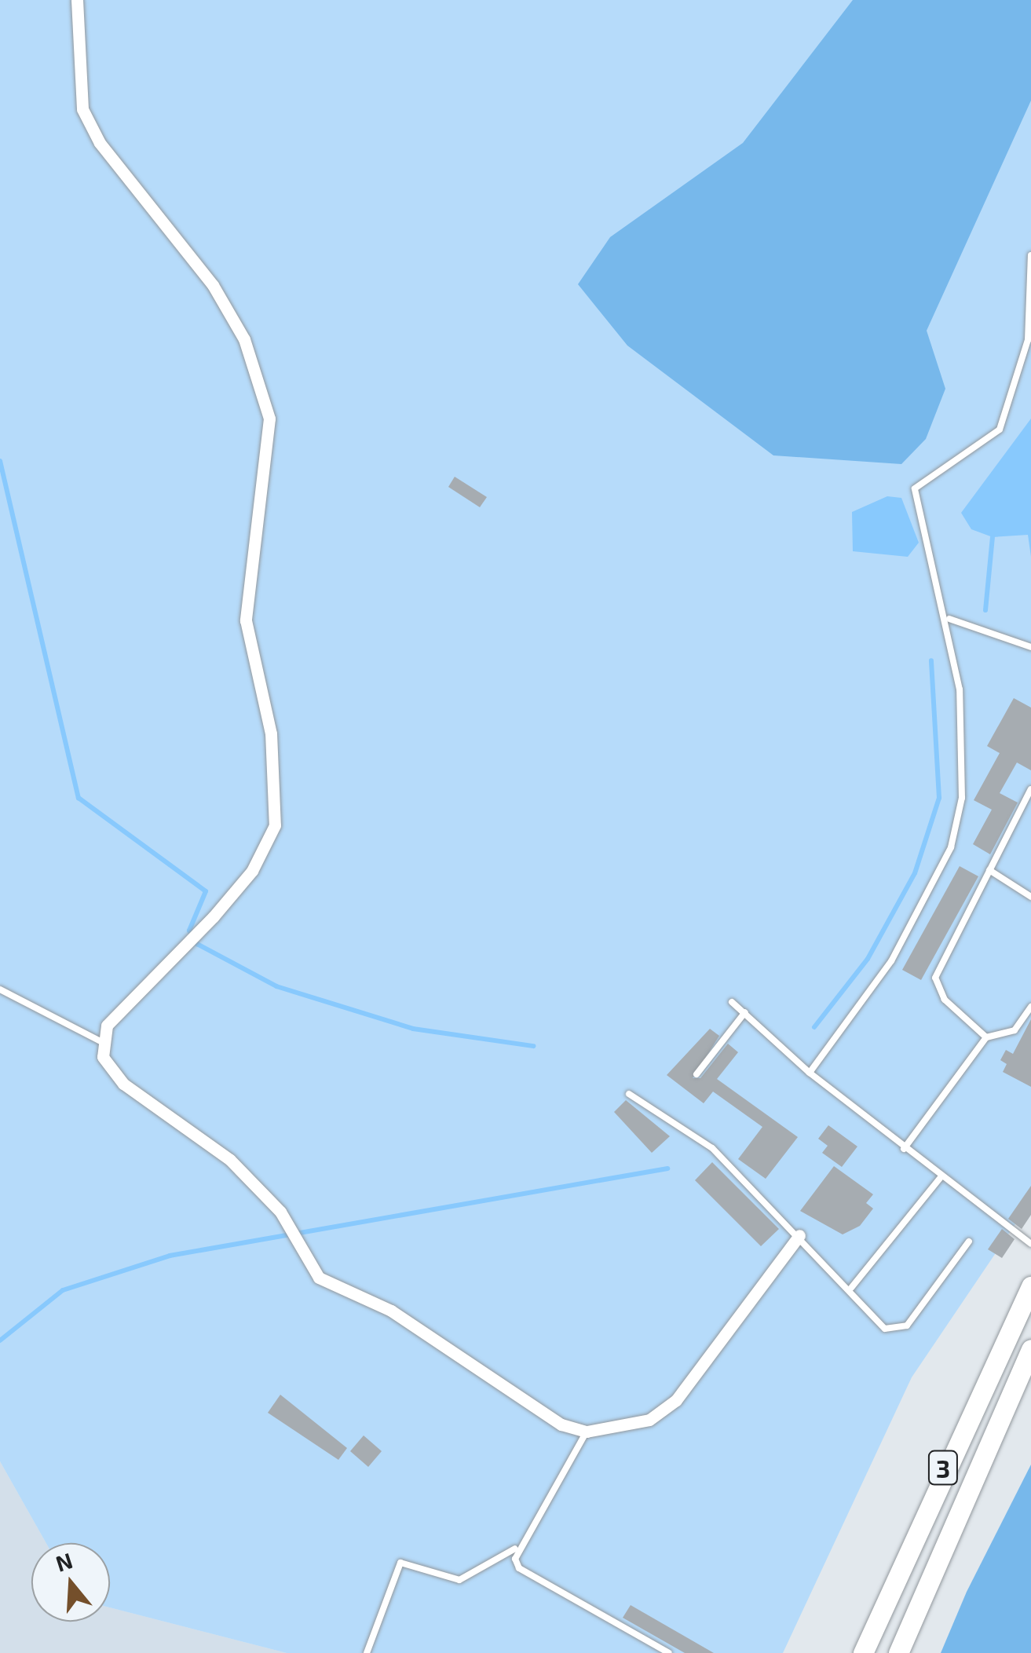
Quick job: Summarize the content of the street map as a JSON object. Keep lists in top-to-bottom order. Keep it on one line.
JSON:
{"streets":{"highway":["3"]},"north":"top"}
